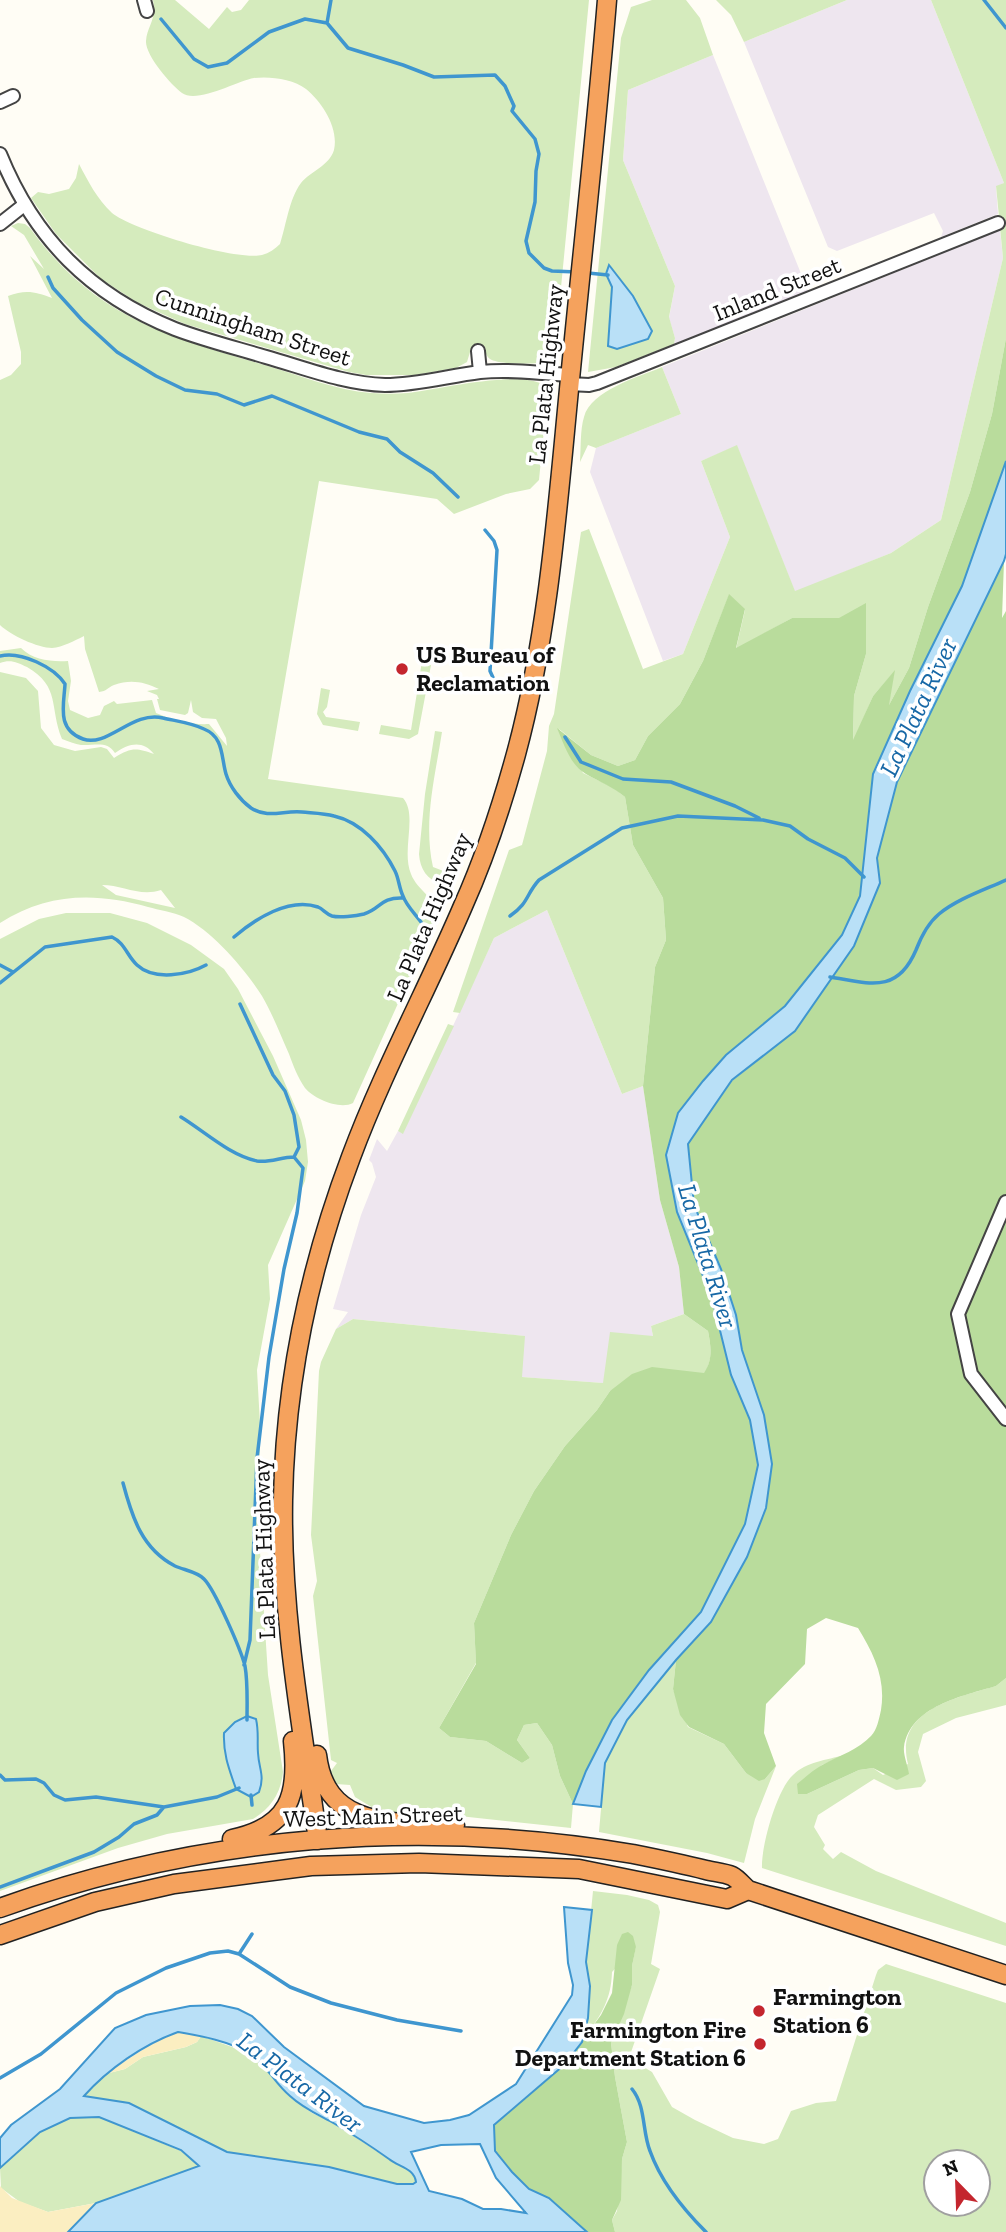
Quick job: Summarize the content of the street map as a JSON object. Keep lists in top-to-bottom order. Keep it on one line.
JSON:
{"streets":{"highway":["La Plata Highway","West Main Street"],"street":["Inland Street","Cunningham Street"]},"crossings":[["Inland Street","Cunningham Street"],["Inland Street","La Plata Highway"],["Cunningham Street","La Plata Highway"],["La Plata Highway","West Main Street"]],"water":["La Plata River"],"places":["US Bureau of Reclamation","Farmington Station 6","Farmington Fire Department Station 6"],"north":"top left"}
